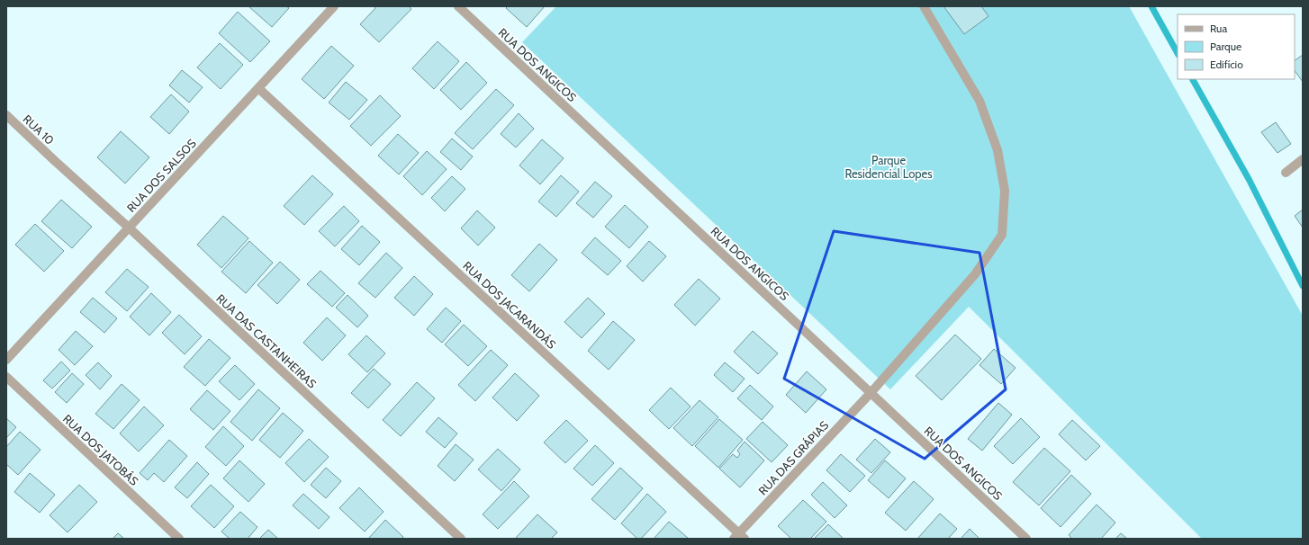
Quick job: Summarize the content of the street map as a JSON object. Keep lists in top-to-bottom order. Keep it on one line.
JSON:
{"streets":{"street":["RUA DOS ANGICOS","RUA 10","RUA DOS SALSOS","RUA DOS JACARANDÁS","RUA DAS CASTANHEIRAS","RUA DOS JATOBÁS","RUA DAS GRÁPIAS"]},"crossings":[["RUA DOS ANGICOS","RUA DAS GRÁPIAS"],["RUA 10","RUA DAS CASTANHEIRAS"],["RUA DOS SALSOS","RUA DOS JACARANDÁS"],["RUA DOS SALSOS","RUA DAS CASTANHEIRAS"],["RUA DOS JACARANDÁS","RUA DAS GRÁPIAS"]],"parks":["Parque Residencial Lopes"],"legend":["Rua","Parque","Edifício"]}
